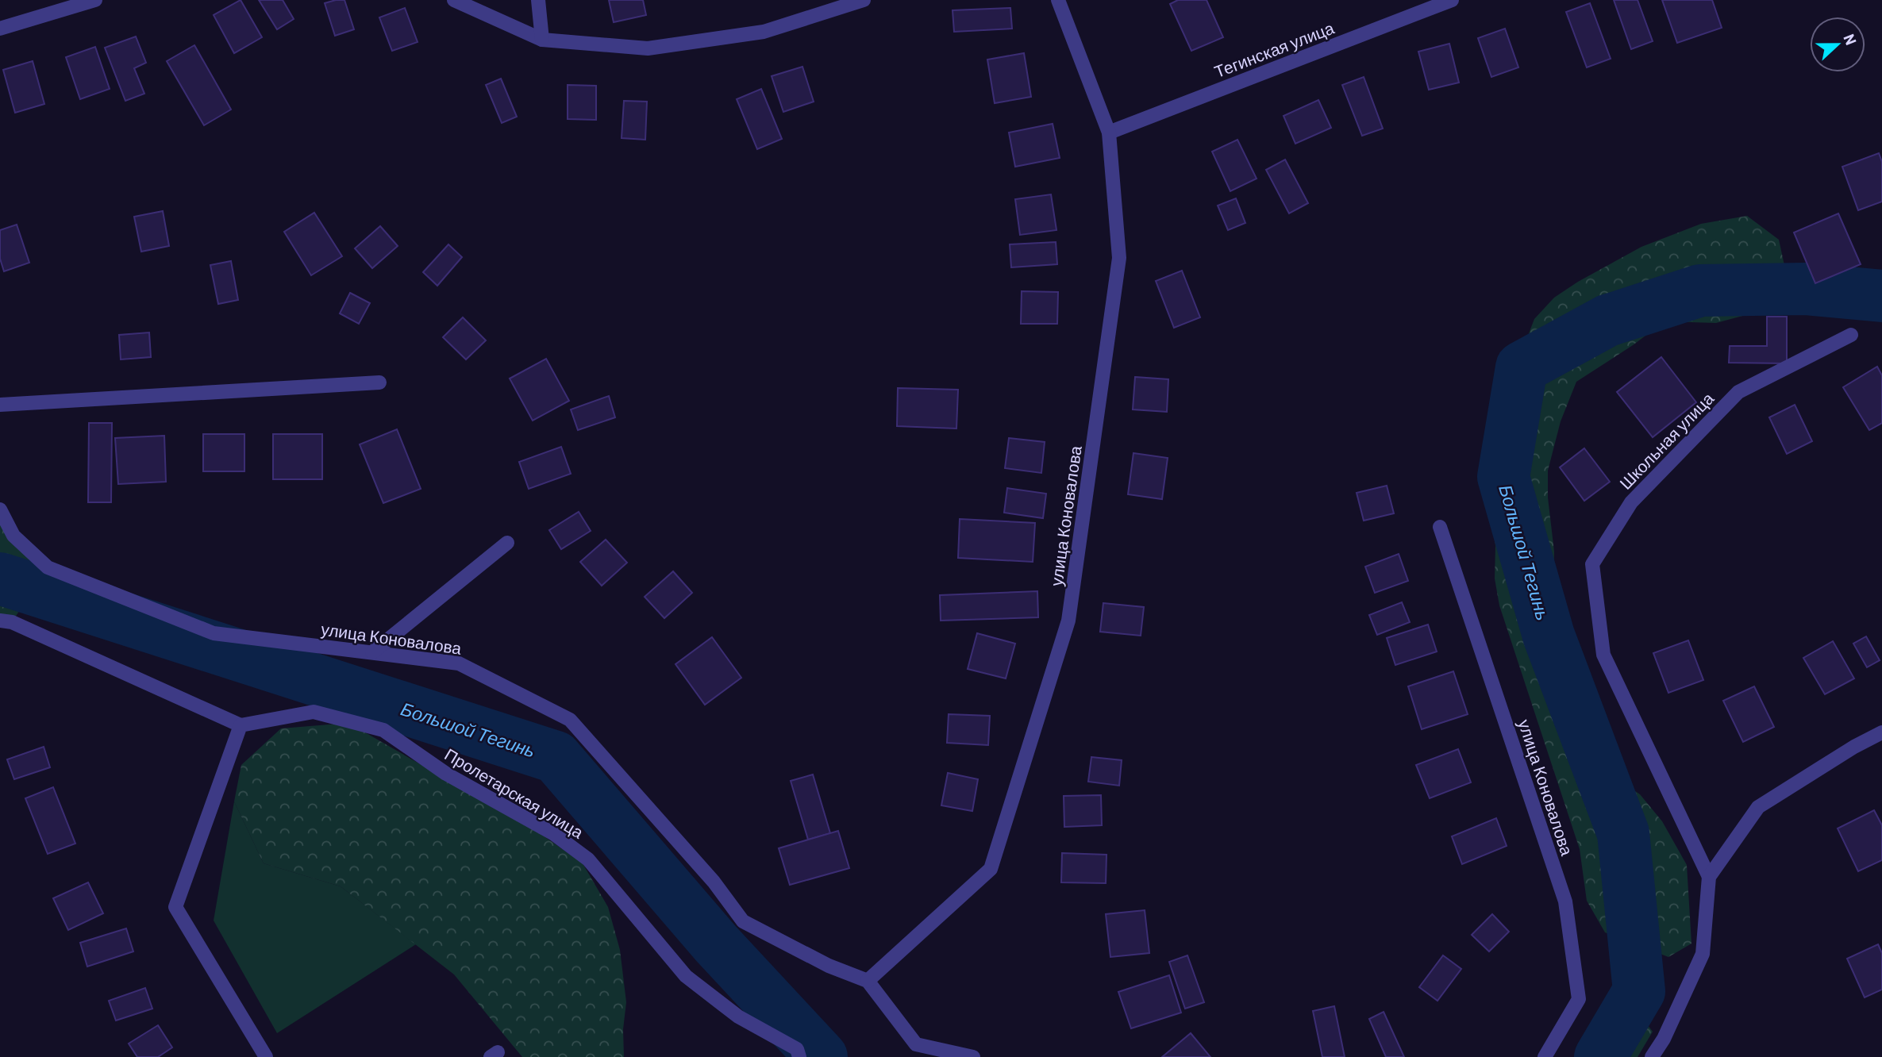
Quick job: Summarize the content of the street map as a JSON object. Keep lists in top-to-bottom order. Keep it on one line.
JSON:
{"streets":{"street":["Тегинская улица","Школьная улица","улица Коновалова","Пролетарская улица"]},"crossings":[["Тегинская улица","улица Коновалова"]],"water":["Большой Тегинь"],"north":"right"}
